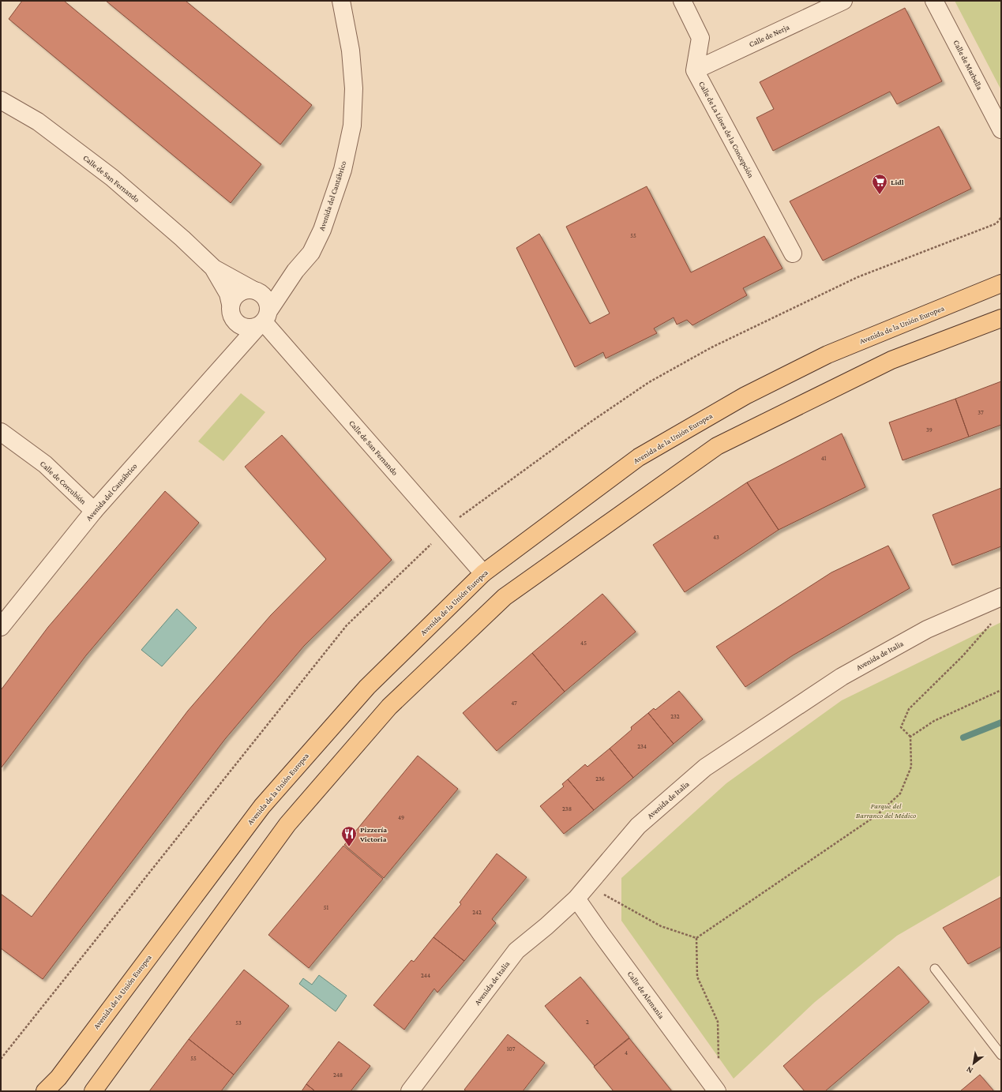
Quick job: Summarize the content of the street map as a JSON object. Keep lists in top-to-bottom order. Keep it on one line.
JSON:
{"streets":{"main road":["Avenida de la Unión Europea"],"street":["Calle de Nerja","Calle de Marbella","Calle de La Línea de la Concepción","Calle de San Fernando","Avenida del Cantábrico","Calle de Corcubión","Avenida de Italia","Calle de Alemania"]},"crossings":[["Calle de Nerja","Calle de La Línea de la Concepción"],["Calle de San Fernando","Avenida del Cantábrico"],["Calle de San Fernando","Avenida de la Unión Europea"],["Avenida del Cantábrico","Calle de Corcubión"],["Avenida de Italia","Calle de Alemania"]],"parks":["Parque del Barranco del Médico"],"places":{"supermarket":["Lidl"],"restaurant":["Pizzería Victoria"]},"house_numbers":["55","37","39","41","43","45","47","232","234","236","238","49","51","242","244","2","53","107","4","55","248"],"north":"bottom left"}
